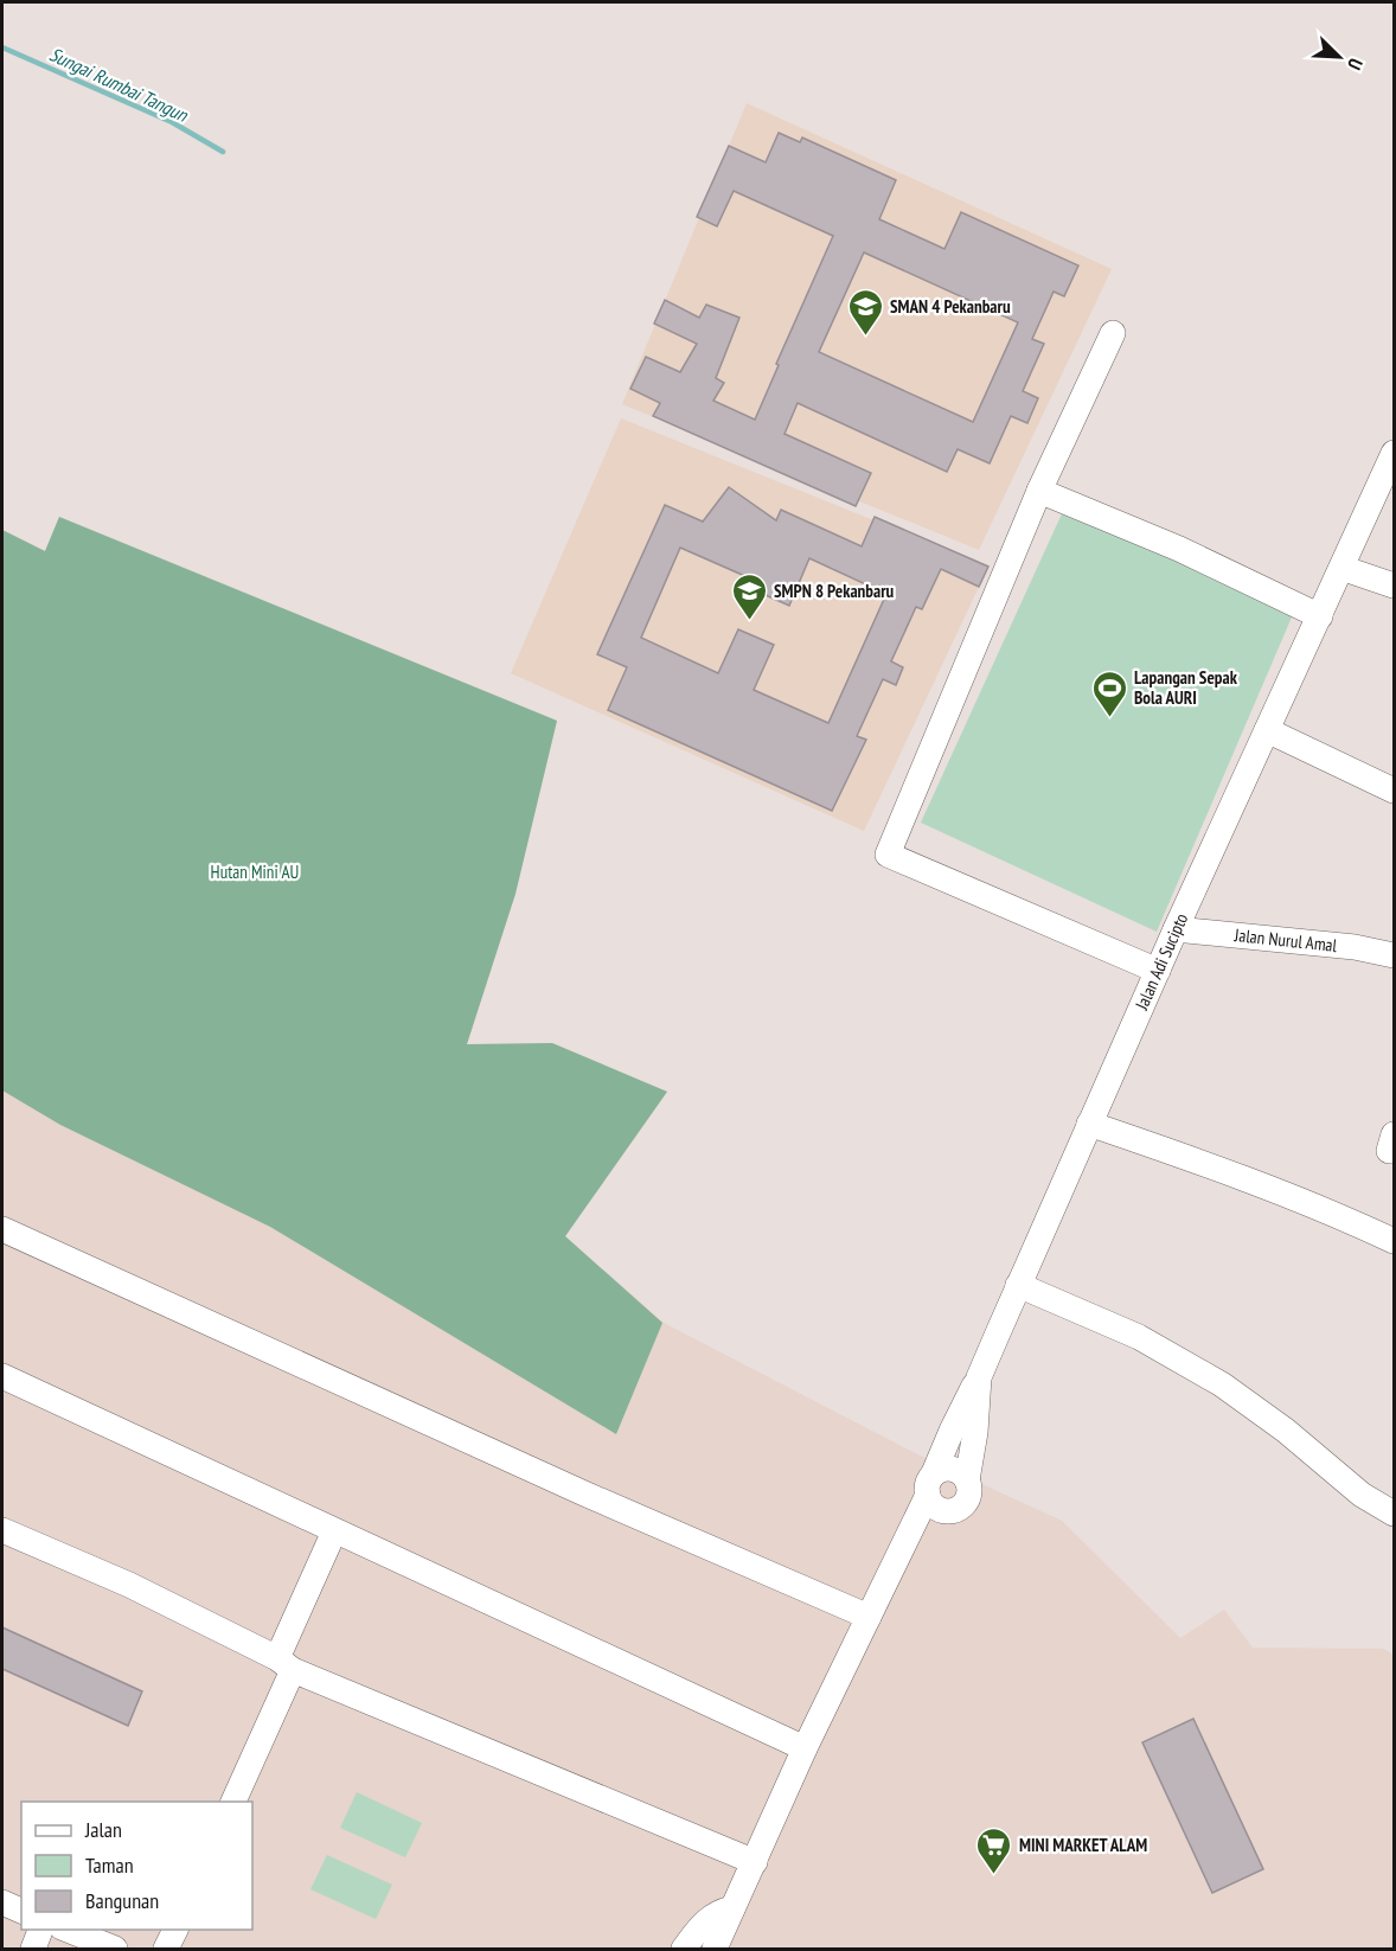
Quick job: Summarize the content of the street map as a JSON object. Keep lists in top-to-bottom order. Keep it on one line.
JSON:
{"streets":{"street":["Jalan Nurul Amal","Jalan Adi Sucipto"]},"crossings":[["Jalan Nurul Amal","Jalan Adi Sucipto"]],"water":["Sungai Rumbai Tangun"],"parks":["Hutan Mini AU"],"places":{"school or university":["SMAN 4 Pekanbaru","SMPN 8 Pekanbaru"],"sports":["Lapangan Sepak Bola AURI"],"supermarket":["MINI MARKET ALAM"]},"legend":["Jalan","Taman","Bangunan"],"north":"bottom right"}
